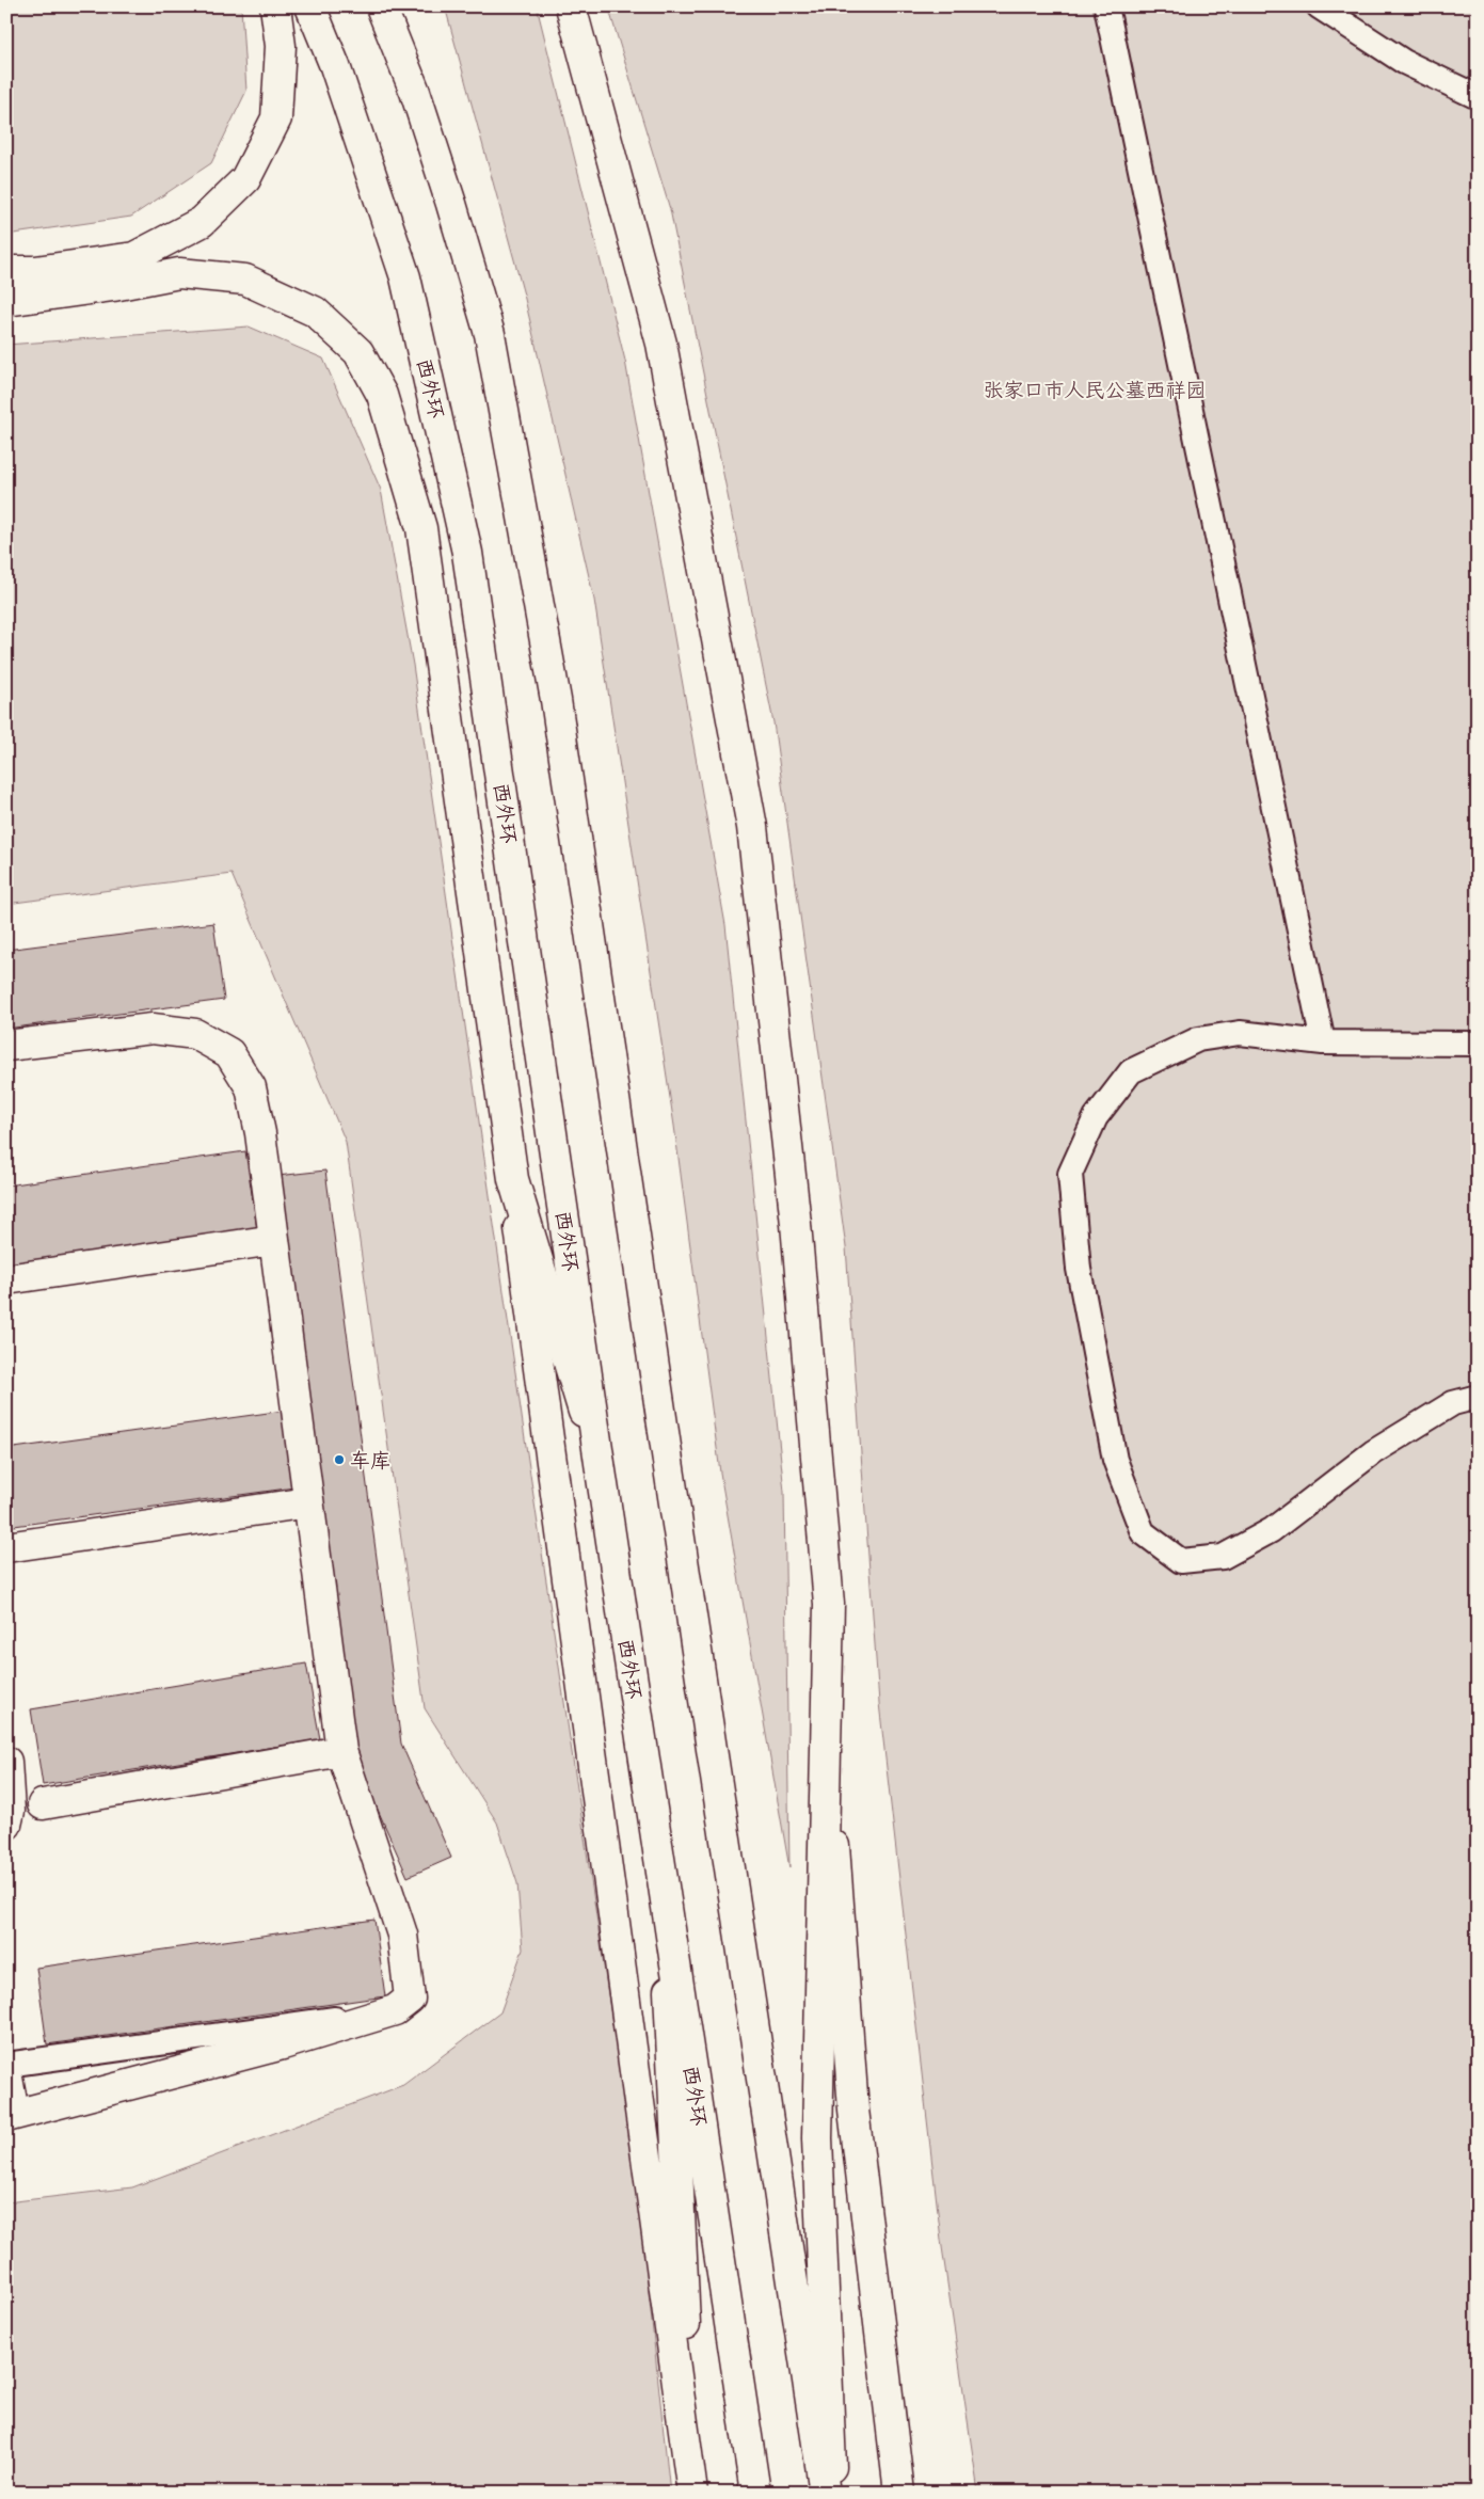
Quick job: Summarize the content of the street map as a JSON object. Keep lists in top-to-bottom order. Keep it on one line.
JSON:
{"streets":{"main road":["西外环"]},"parks":["张家口市人民公墓西祥园"],"places":["车库"]}
